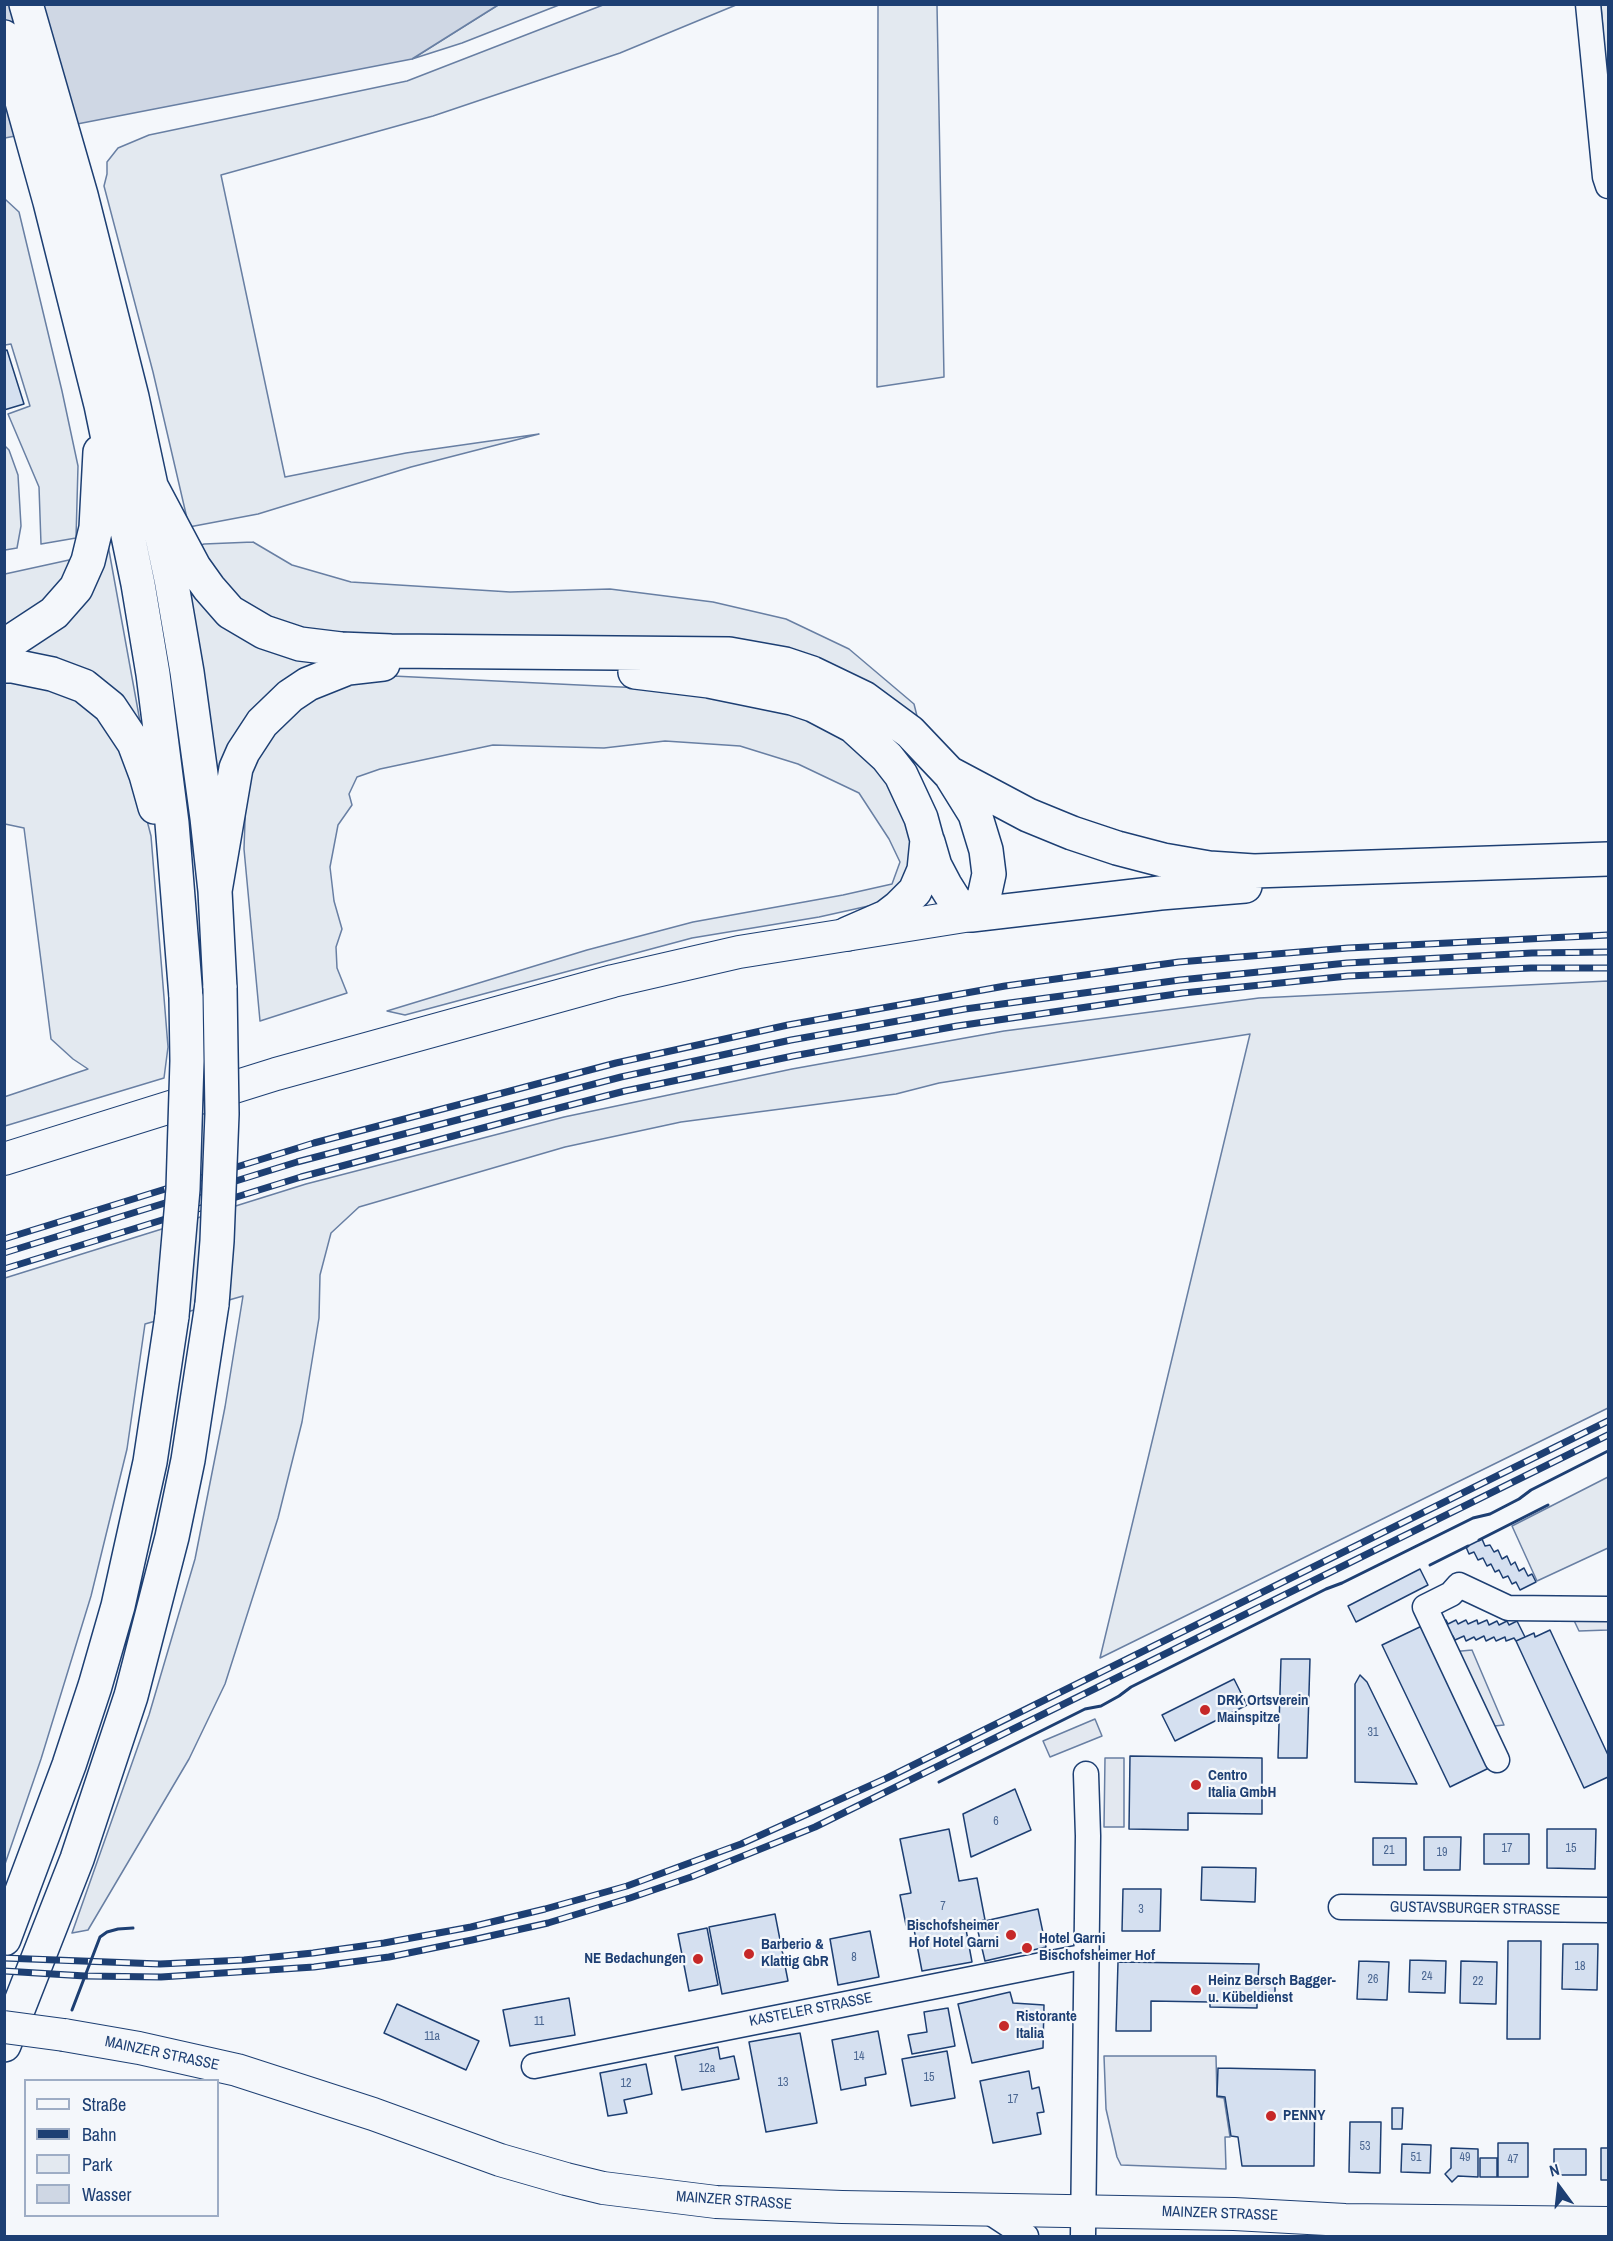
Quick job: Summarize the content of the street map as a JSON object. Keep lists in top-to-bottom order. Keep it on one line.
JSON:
{"streets":{"main road":["MAINZER STRASSE"],"street":["GUSTAVSBURGER STRASSE","KASTELER STRASSE"]},"places":["DRK Ortsverein Mainspitze","Centro Italia GmbH","Bischofsheimer Hof Hotel Garni","Hotel Garni Bischofsheimer Hof","Barberio & Klattig GbR","NE Bedachungen","Heinz Bersch Bagger- u. Kübeldienst","Ristorante Italia","PENNY"],"house_numbers":["31","6","17","15","21","19","7","3","8","18","24","26","22","11","11a","14","12a","15","13","12","17","53","51","49","47"],"legend":["Straße","Bahn","Park","Wasser"],"north":"top"}
